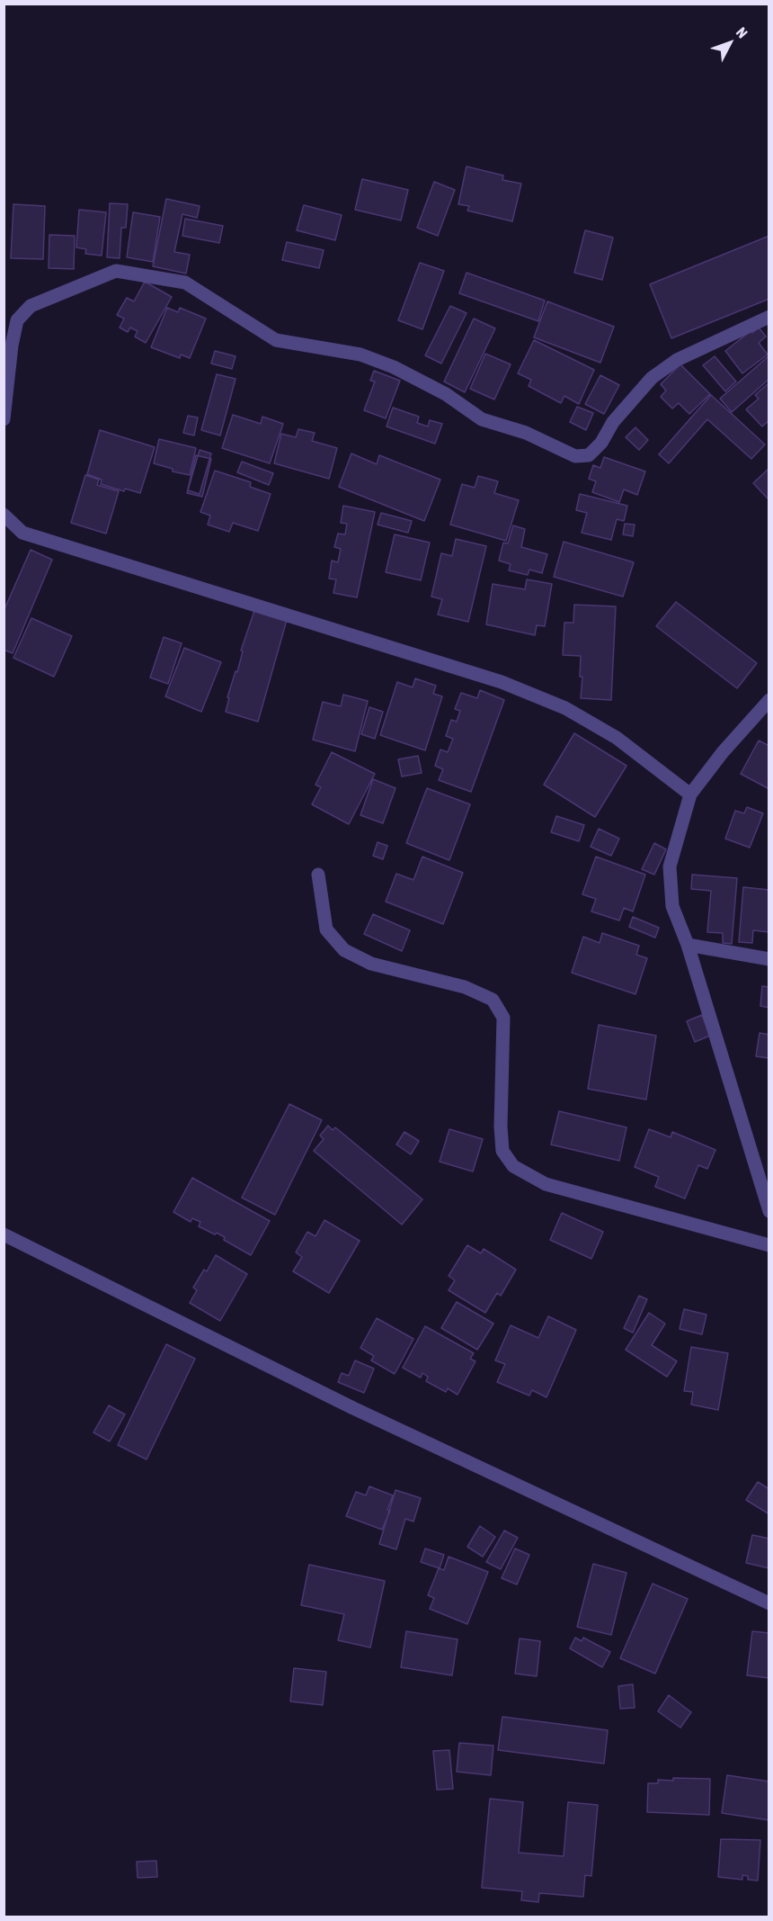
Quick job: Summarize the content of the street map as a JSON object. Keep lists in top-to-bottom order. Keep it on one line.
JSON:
{"north":"top right"}
